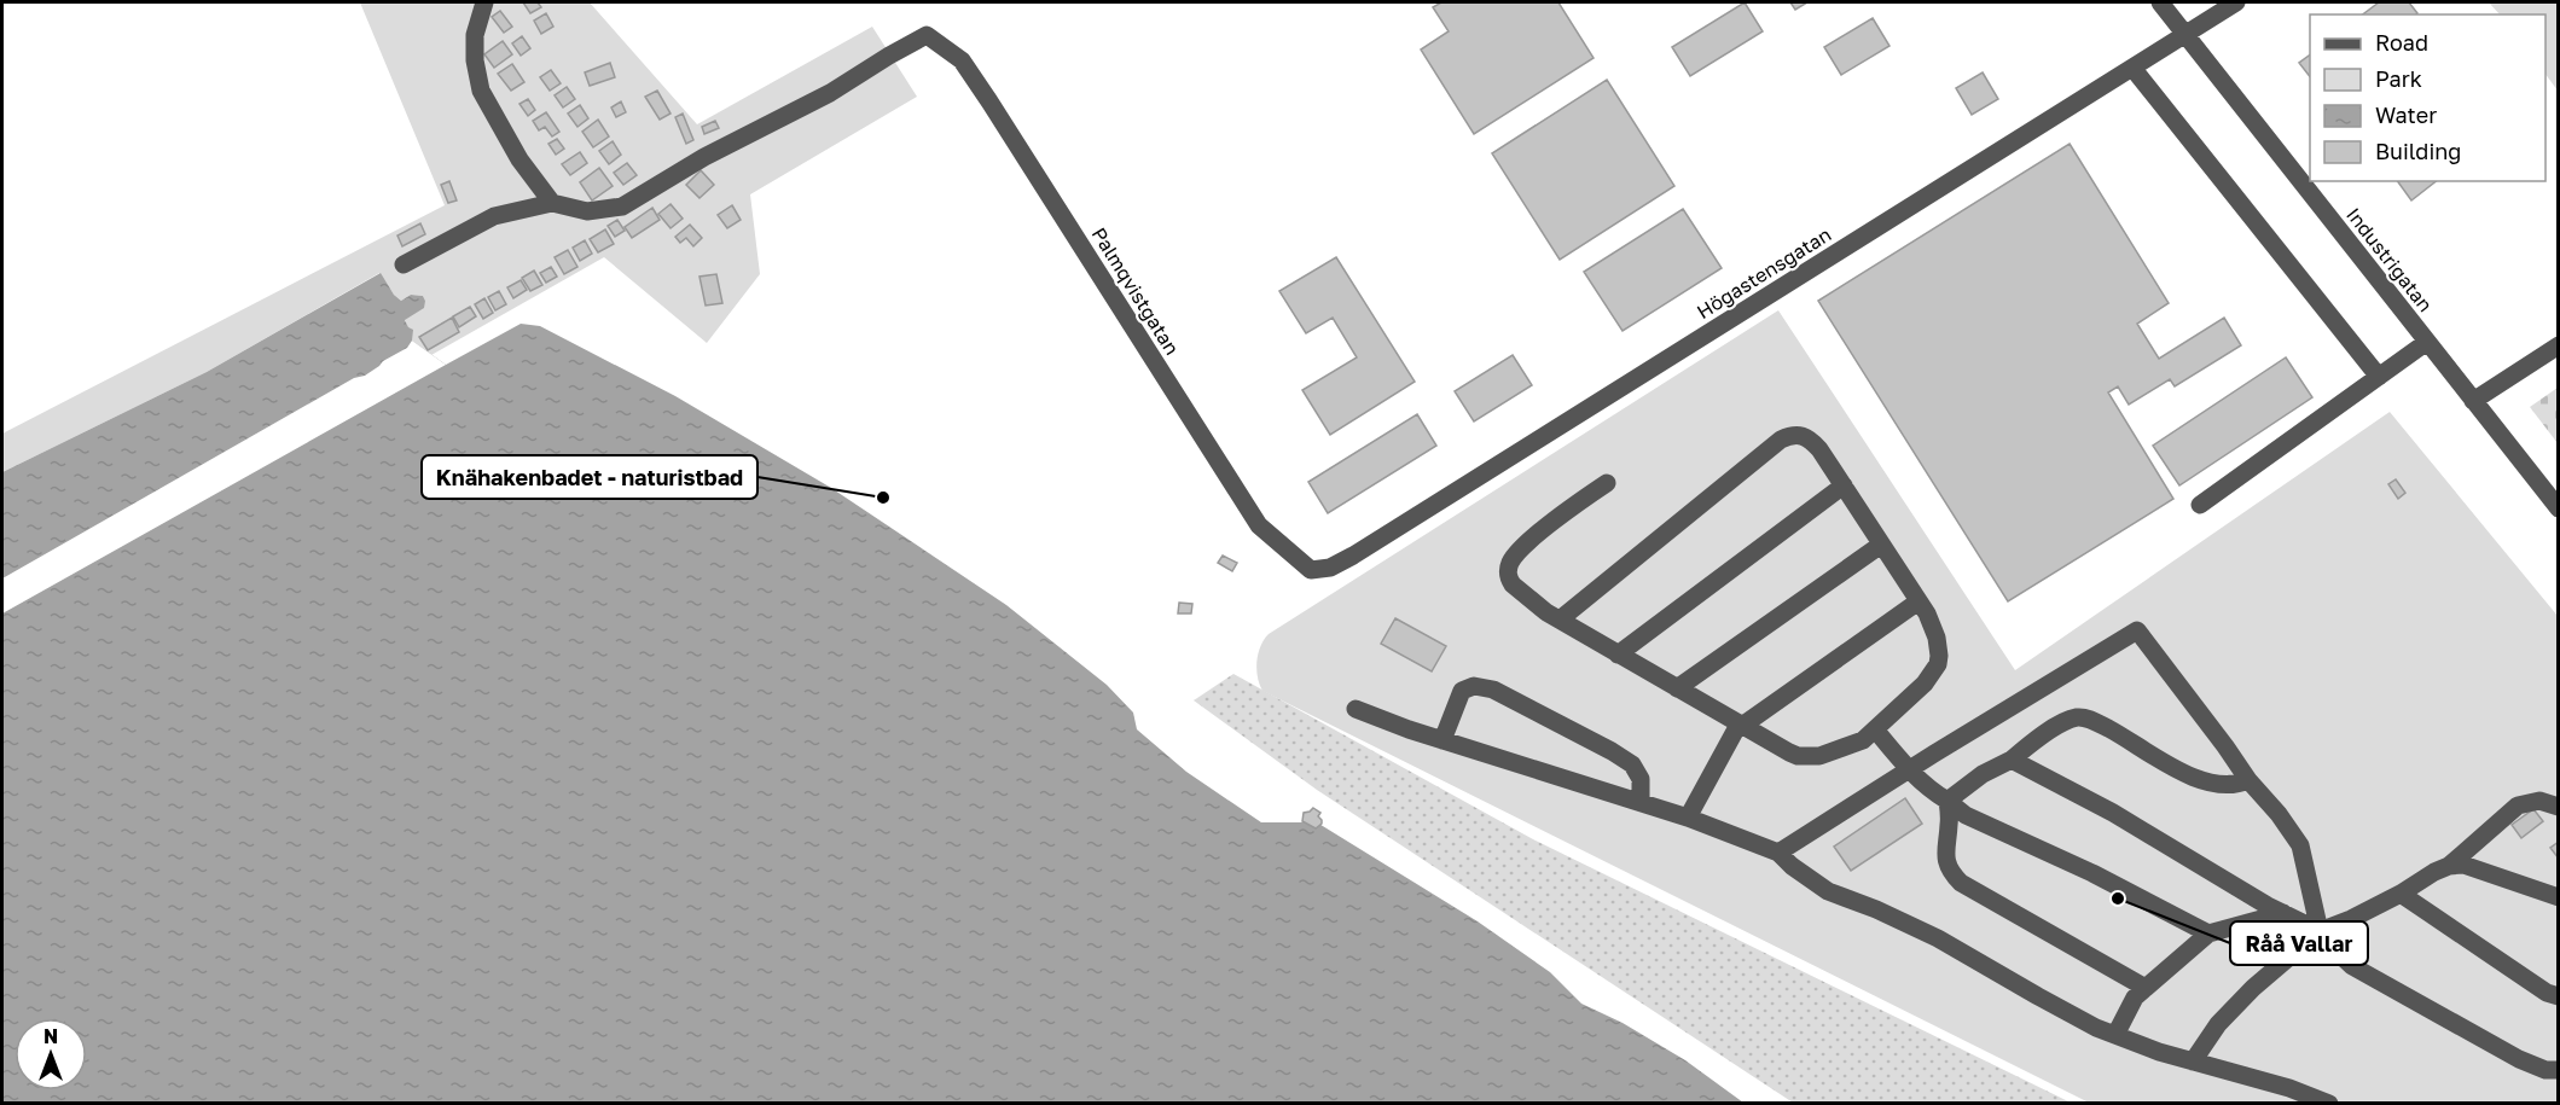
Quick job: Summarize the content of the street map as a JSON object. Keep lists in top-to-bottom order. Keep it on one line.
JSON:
{"streets":{"street":["Industrigatan","Högastensgatan","Palmqvistgatan"]},"crossings":[["Industrigatan","Högastensgatan"],["Högastensgatan","Palmqvistgatan"]],"places":["Knähakenbadet - naturistbad","Råå Vallar"],"legend":["Road","Park","Water","Building"],"north":"top"}
